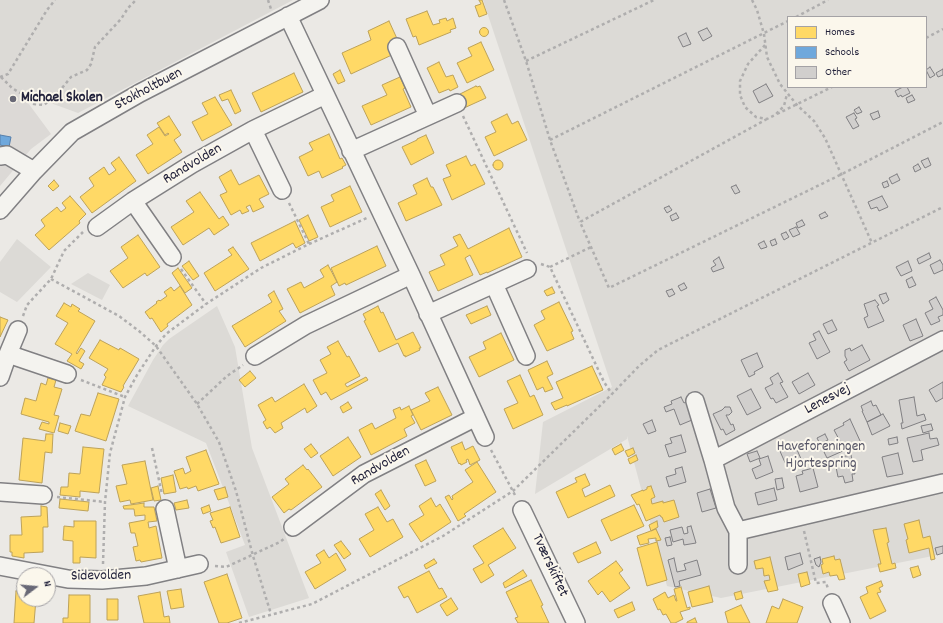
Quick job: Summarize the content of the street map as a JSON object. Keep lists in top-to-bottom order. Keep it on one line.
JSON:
{"streets":{"street":["Stokholtbuen","Randvolden","Lenesvej","Tværskiftet","Sidevolden"]},"parks":["Haveforeningen Hjortespring"],"places":["Michael Skolen"],"legend":["Homes","Schools","Other"],"north":"right"}
